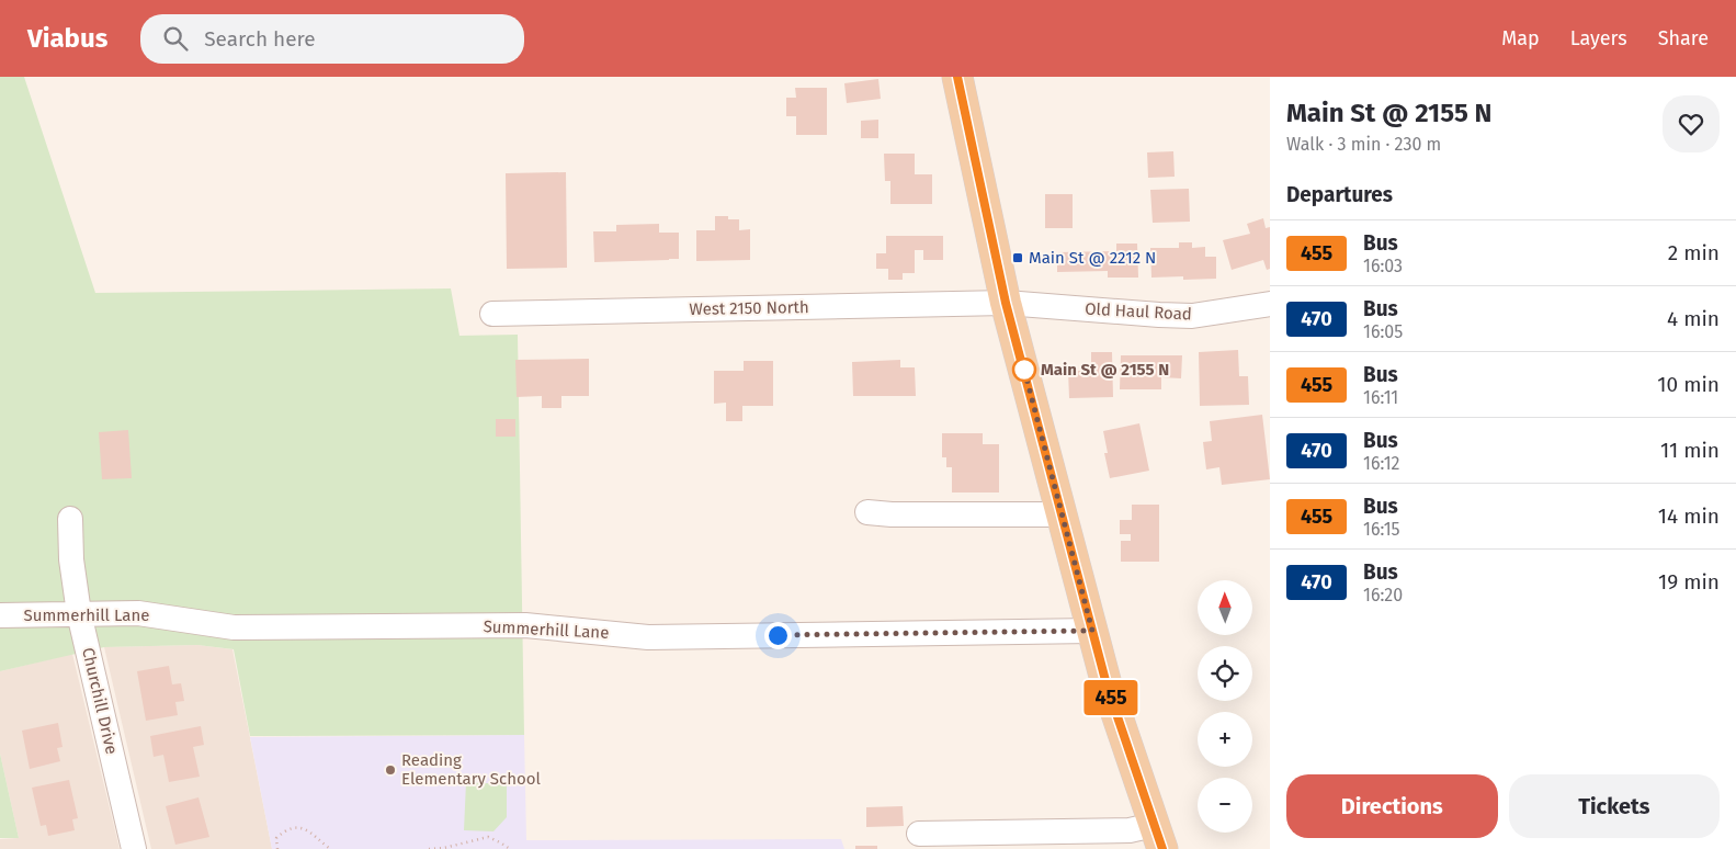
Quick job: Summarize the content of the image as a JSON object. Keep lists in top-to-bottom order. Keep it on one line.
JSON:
{"streets":{"street":["West 2150 North","Old Haul Road","Summerhill Lane","Churchill Drive"]},"crossings":[["West 2150 North","Old Haul Road"],["Summerhill Lane","Churchill Drive"]],"places":{"transit":["Main St @ 2212 N"],"other":["Main St @ 2155 N","Reading Elementary School"]},"lines":["bus line 455"],"north":"top","page":{"header":"Viabus","search":"Search here","nav":["Map","Layers","Share"],"on_map":"455","heading":[["Main St @ 2155 N","Walk · 3 min · 230 m"],"Departures"],"list":[{"mark":"455","name":"Bus","note":"16:03","value":"2 min"},{"mark":"470","name":"Bus","note":"16:05","value":"4 min"},{"mark":"455","name":"Bus","note":"16:11","value":"10 min"},{"mark":"470","name":"Bus","note":"16:12","value":"11 min"},{"mark":"455","name":"Bus","note":"16:15","value":"14 min"},{"mark":"470","name":"Bus","note":"16:20","value":"19 min"}],"map_buttons":["+","−"],"buttons":["Directions","Tickets"]}}
